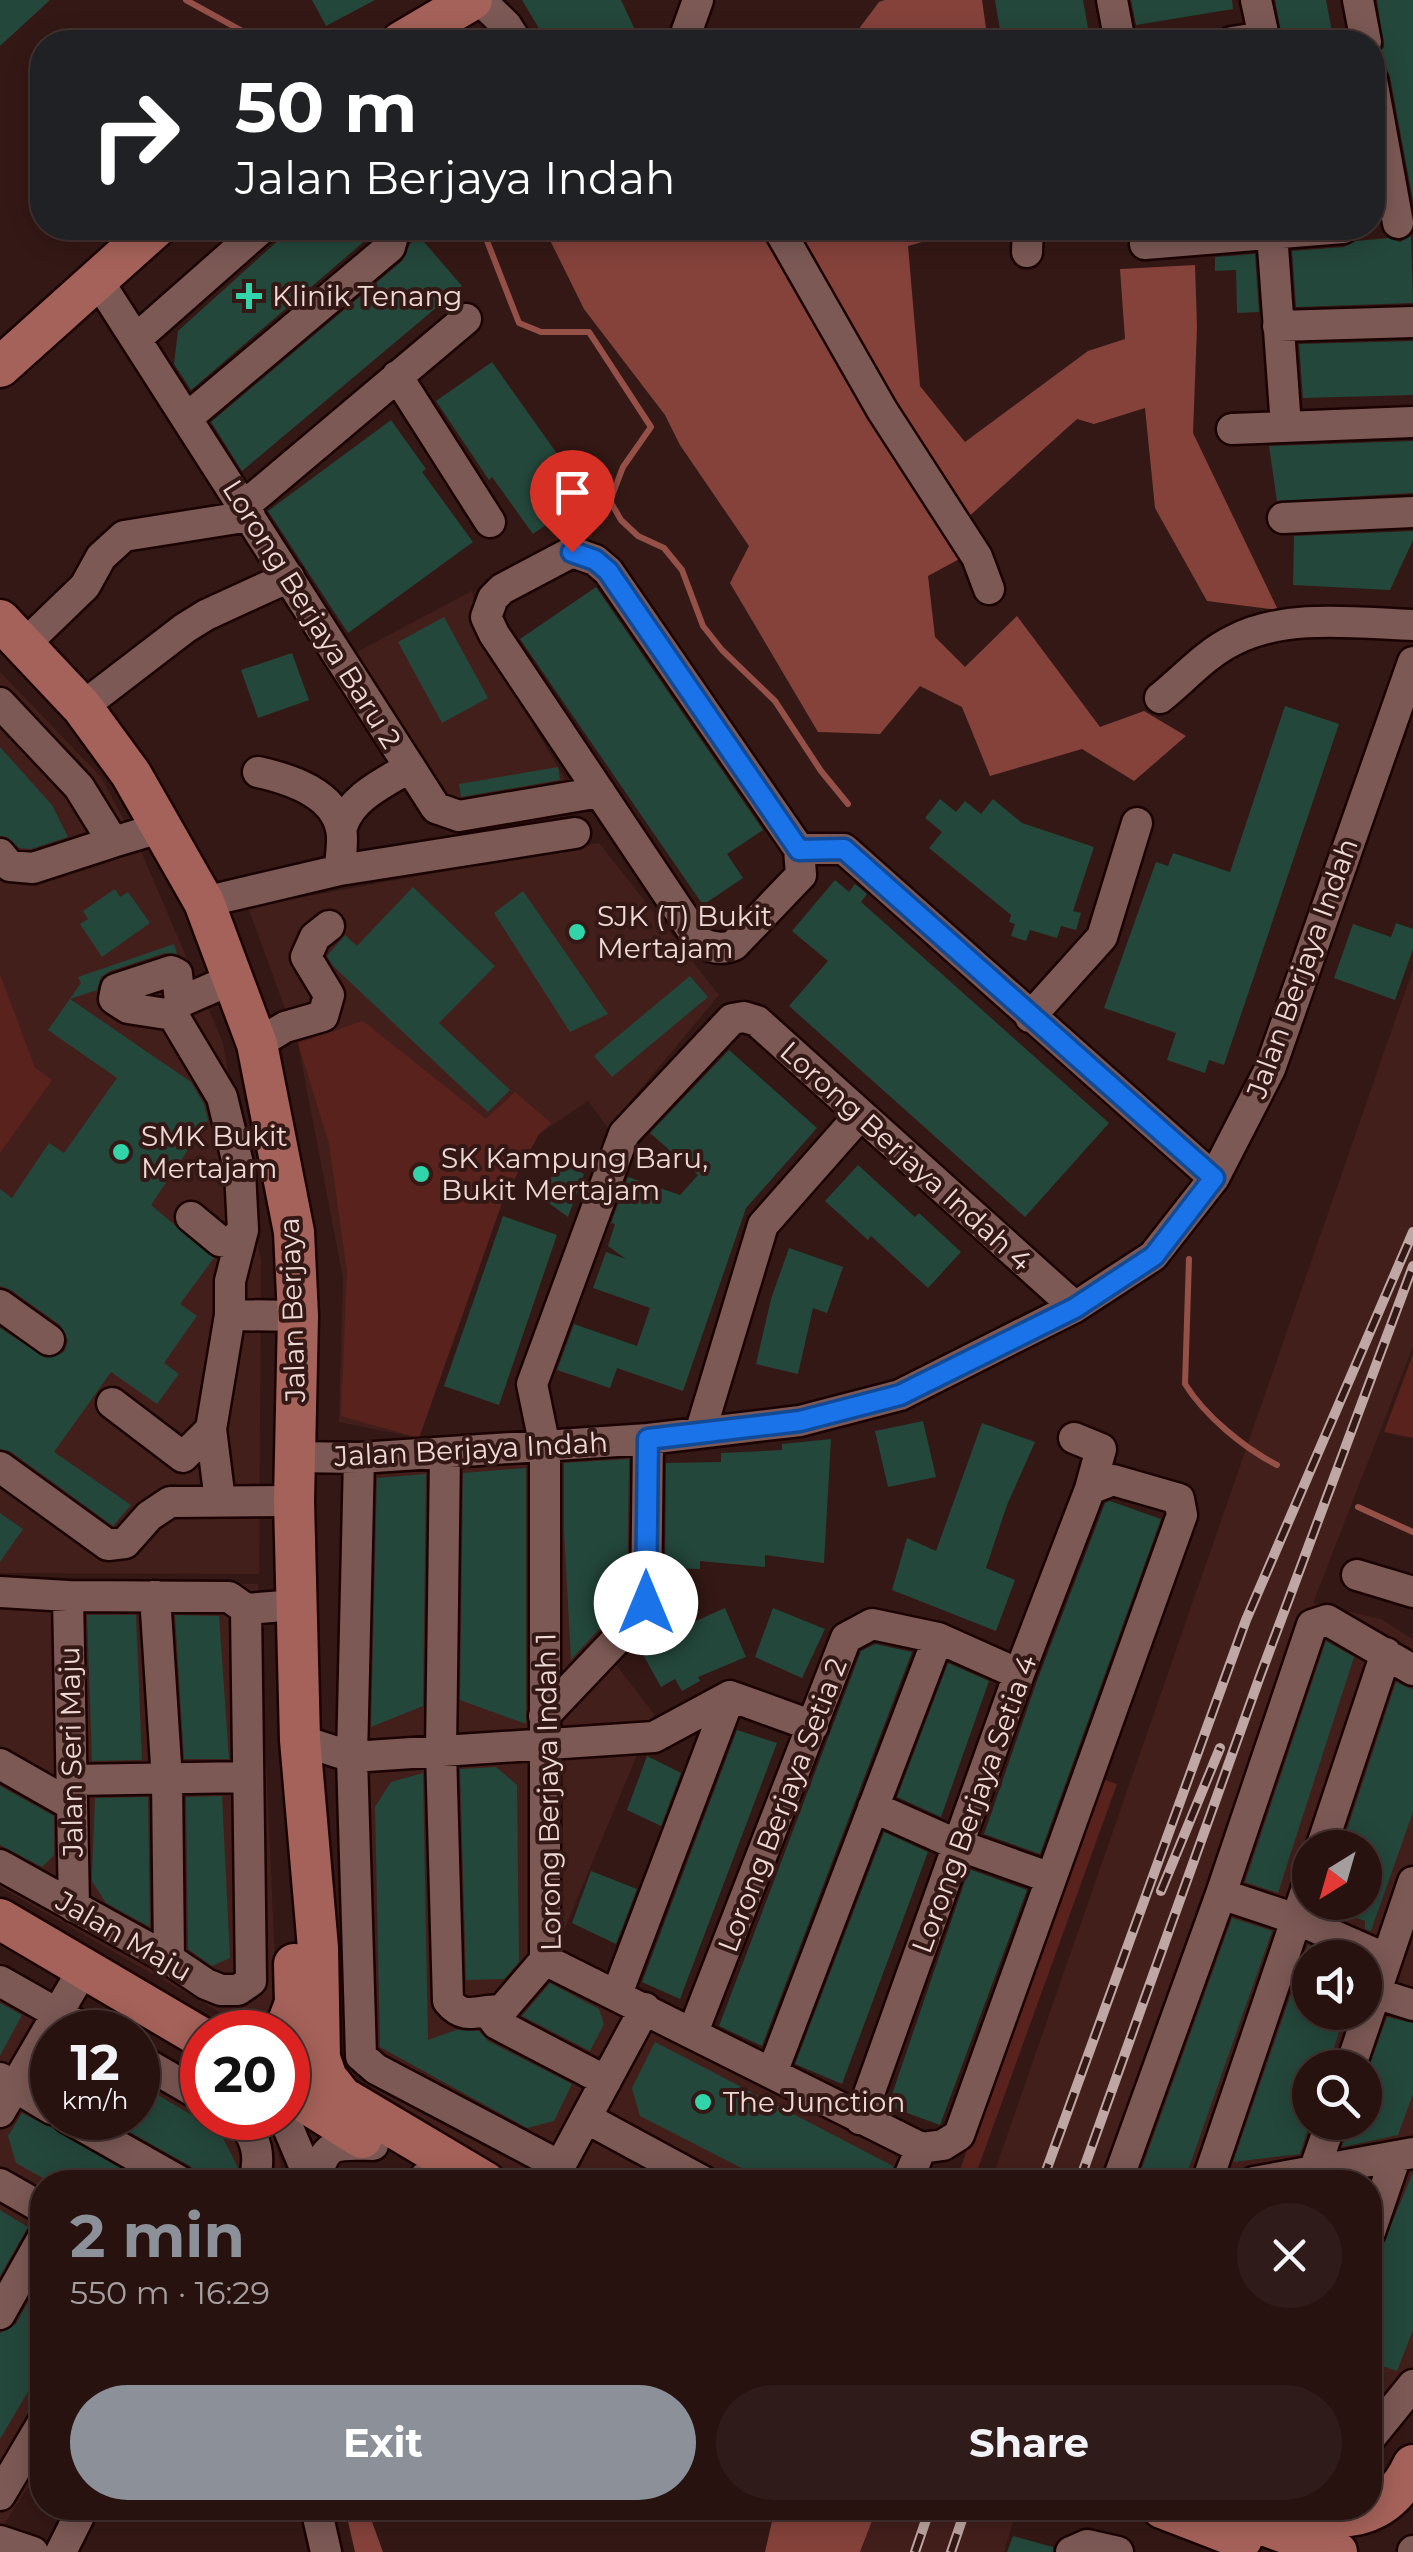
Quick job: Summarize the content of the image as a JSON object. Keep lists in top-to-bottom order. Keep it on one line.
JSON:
{"streets":{"main road":["Jalan Berjaya","Jalan Maju"],"street":["Lorong Berjaya Baru 2","Jalan Berjaya Indah","Lorong Berjaya Indah 4","Jalan Seri Maju","Lorong Berjaya Indah 1","Lorong Berjaya Setia 4","Lorong Berjaya Setia 2"]},"crossings":[["Jalan Berjaya Indah","Lorong Berjaya Indah 4"],["Jalan Berjaya Indah","Jalan Berjaya"],["Jalan Berjaya Indah","Lorong Berjaya Indah 1"],["Lorong Berjaya Indah 4","Lorong Berjaya Indah 1"],["Jalan Seri Maju","Jalan Maju"],["Lorong Berjaya Indah 1","Lorong Berjaya Setia 4"],["Lorong Berjaya Indah 1","Lorong Berjaya Setia 2"],["Lorong Berjaya Setia 4","Lorong Berjaya Setia 2"]],"places":{"health":["Klinik Tenang"],"other":["SJK (T) Bukit Mertajam","SMK Bukit Mertajam","SK Kampung Baru, Bukit Mertajam","The Junction"]},"north":"bottom left","page":{"turn":["50 m","Jalan Berjaya Indah"],"speed":"12 km/h","limit":"20","heading":["2 min","550 m · 16:29"],"buttons":["Exit","Share"]}}
